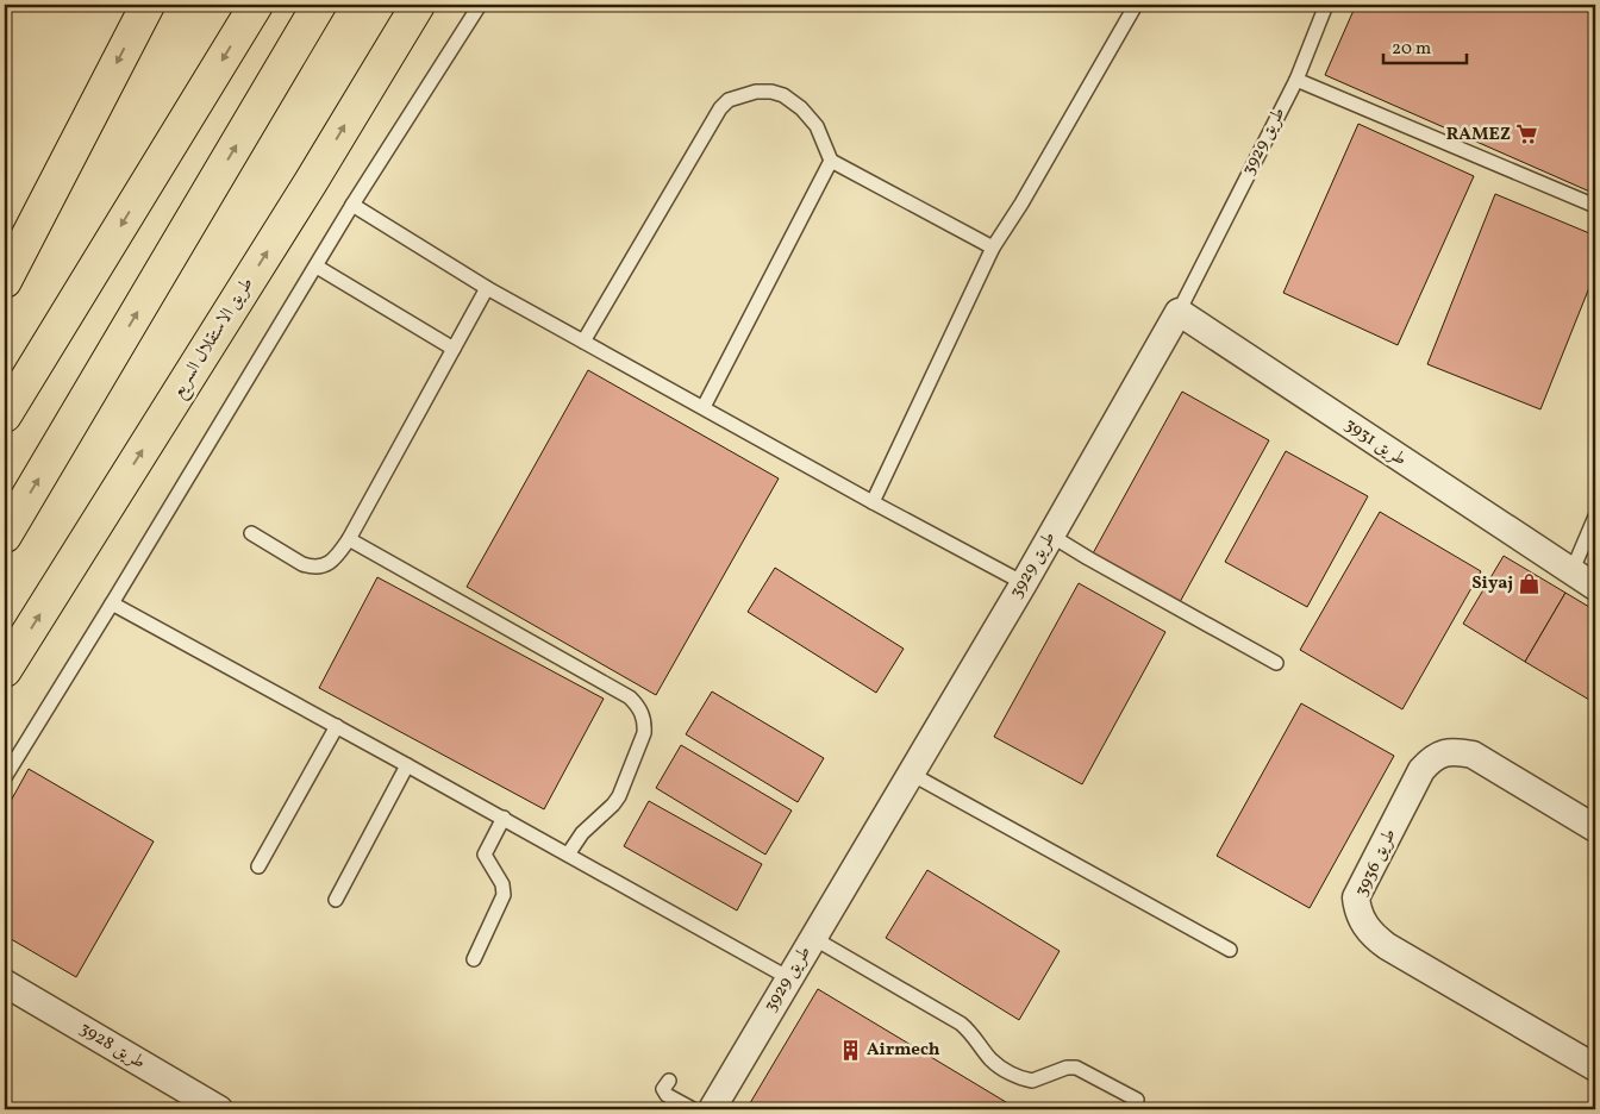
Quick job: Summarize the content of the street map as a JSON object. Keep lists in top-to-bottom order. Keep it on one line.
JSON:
{"streets":{"main road":["طريق الاستقلال السريع"],"street":["طريق 3929","طريق 3931","طريق 3936","طريق 3928"]},"crossings":[["طريق 3929","طريق 3931"]],"places":{"supermarket":["RAMEZ"],"shop":["Siyaj"],"building":["Airmech"]},"scale_bar":"20 m"}
